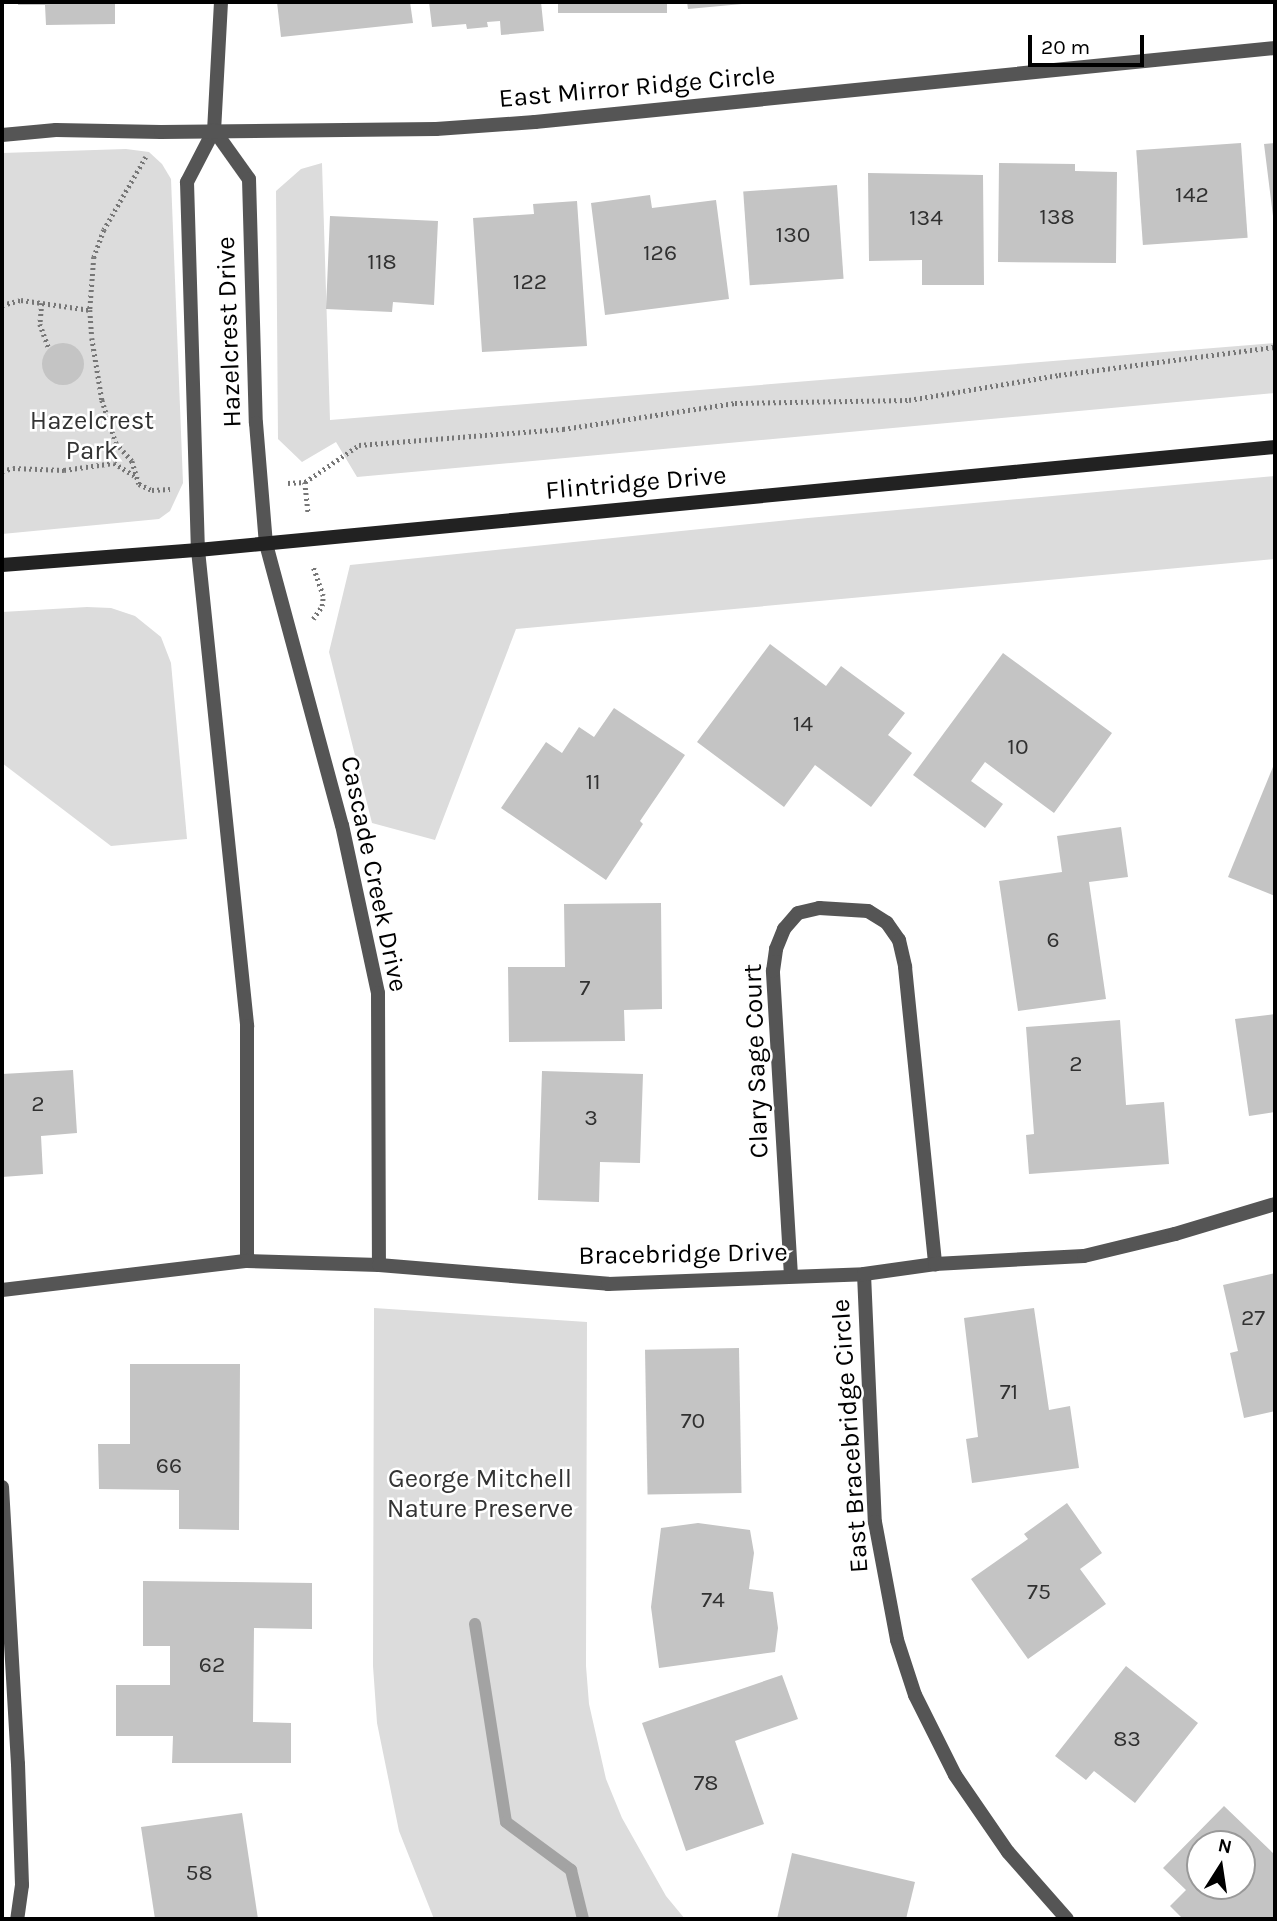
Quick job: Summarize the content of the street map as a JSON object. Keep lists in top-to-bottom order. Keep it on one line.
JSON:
{"streets":{"street":["East Mirror Ridge Circle","Hazelcrest Drive","Flintridge Drive","Cascade Creek Drive","Clary Sage Court","Bracebridge Drive","East Bracebridge Circle"]},"crossings":[["East Mirror Ridge Circle","Hazelcrest Drive"],["Hazelcrest Drive","Flintridge Drive"],["Hazelcrest Drive","Cascade Creek Drive"],["Flintridge Drive","Cascade Creek Drive"],["Cascade Creek Drive","Bracebridge Drive"],["Clary Sage Court","Bracebridge Drive"],["Bracebridge Drive","East Bracebridge Circle"]],"parks":["Hazelcrest Park","George Mitchell Nature Preserve"],"house_numbers":["142","138","134","130","126","118","122","14","10","11","6","7","2","2","3","27","71","70","66","75","74","62","83","78","58"],"scale_bar":"20 m","north":"top"}
